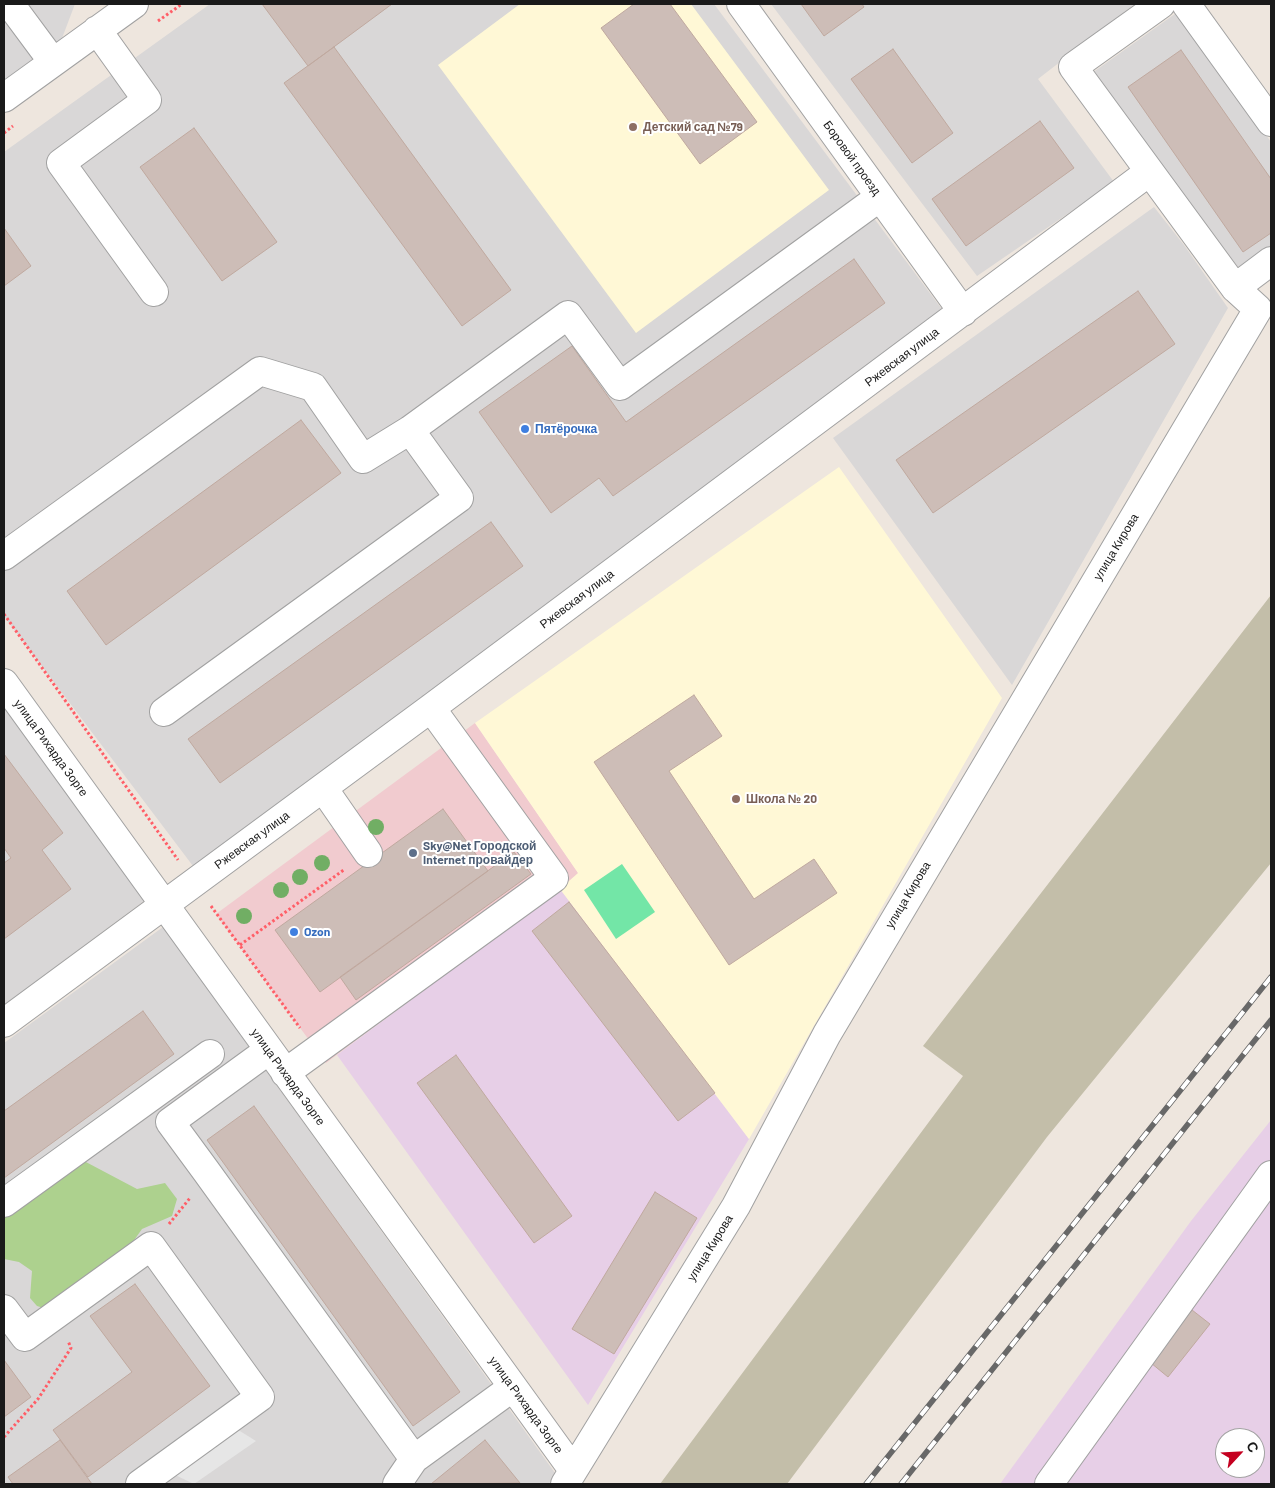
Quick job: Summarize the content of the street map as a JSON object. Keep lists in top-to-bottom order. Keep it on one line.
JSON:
{"streets":{"street":["Боровой проезд","Ржевская улица","улица Кирова","улица Рихарда Зорге"]},"crossings":[["Боровой проезд","Ржевская улица"],["Ржевская улица","улица Рихарда Зорге"],["улица Кирова","улица Рихарда Зорге"]],"places":["Детский сад №79","Пятёрочка","Школа № 20","Sky@Net Городской Internet провайдер","Ozon"],"north":"top right"}
